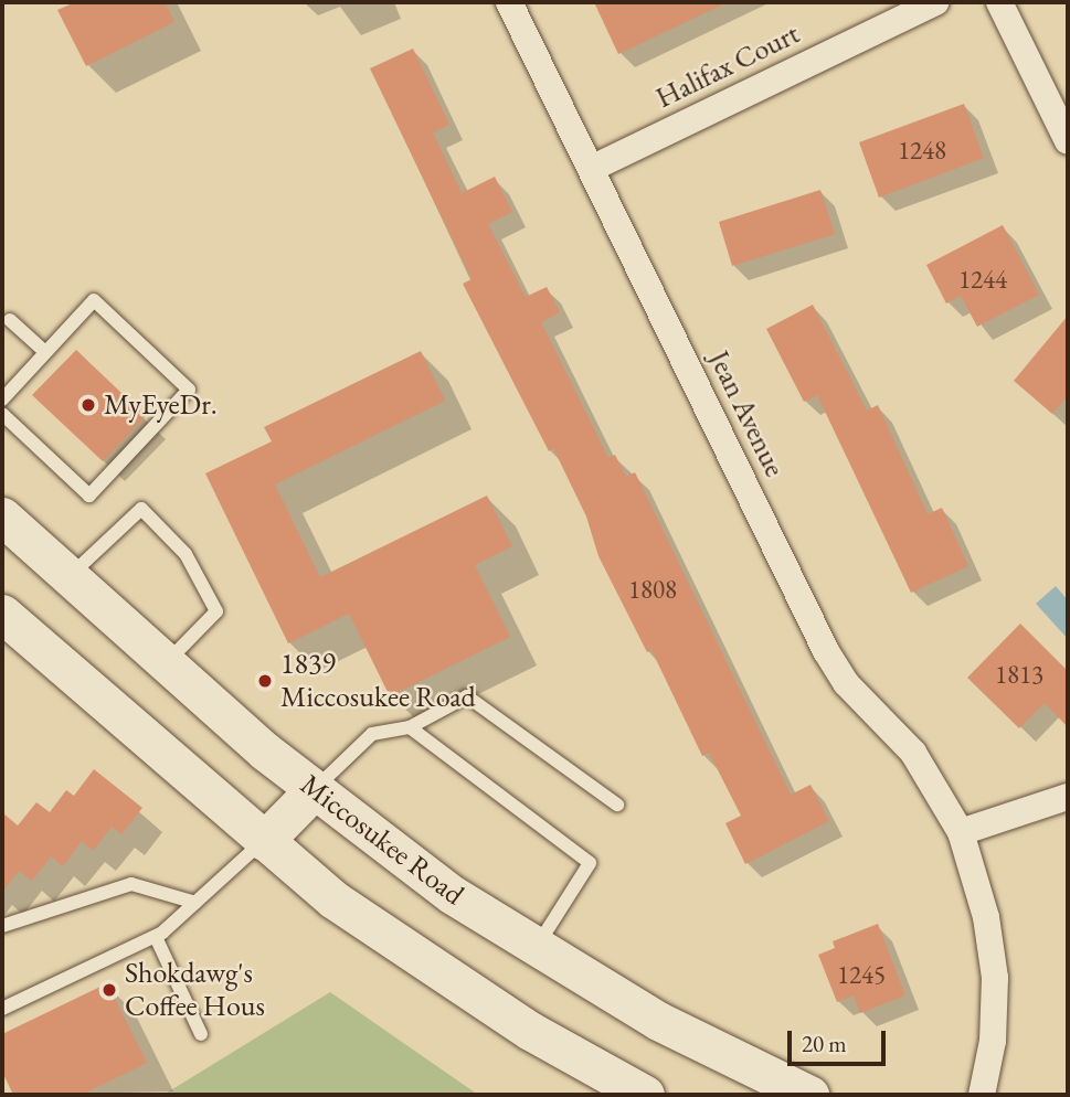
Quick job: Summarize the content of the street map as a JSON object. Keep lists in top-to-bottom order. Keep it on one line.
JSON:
{"streets":{"street":["Halifax Court","Jean Avenue","Miccosukee Road"]},"crossings":[["Halifax Court","Jean Avenue"]],"places":["MyEyeDr.","1839 Miccosukee Road","Shokdawg's Coffee Hous"],"house_numbers":["1248","1244","1808","1813","1245"],"scale_bar":"20 m"}
